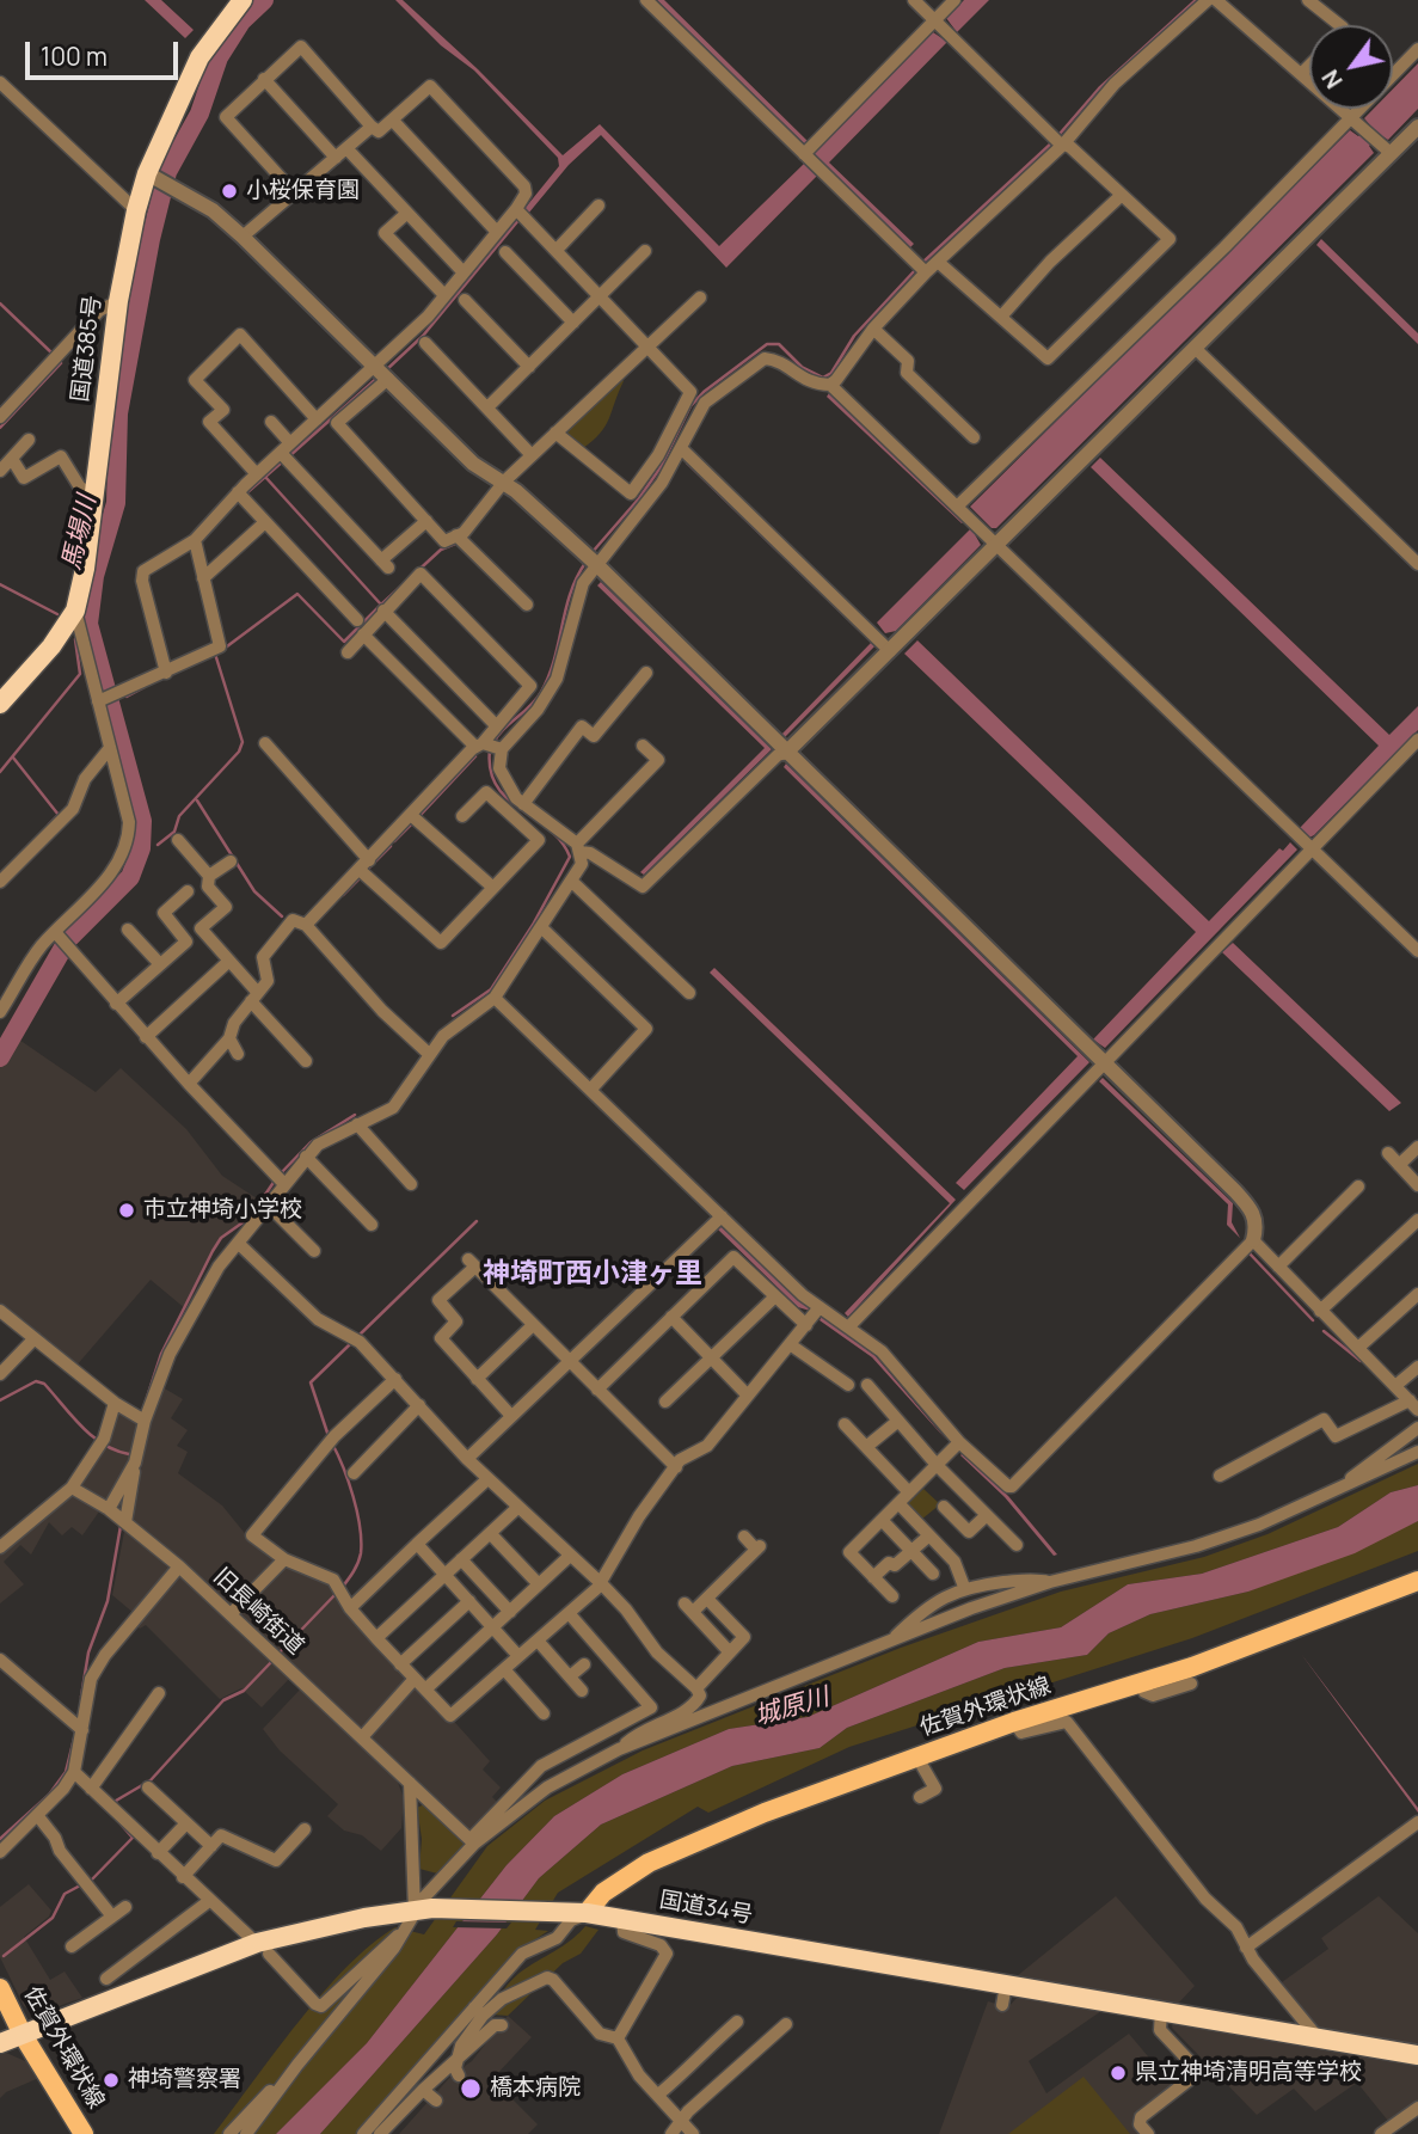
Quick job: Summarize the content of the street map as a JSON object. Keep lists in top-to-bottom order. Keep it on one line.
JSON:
{"streets":{"highway":["国道385号","国道34号"],"main road":["佐賀外環状線"],"street":["旧長崎街道"]},"crossings":[["佐賀外環状線","国道34号"]],"districts":["神埼町西小津ヶ里"],"water":["馬場川","城原川"],"places":["小桜保育園","市立神埼小学校","県立神埼清明高等学校","神埼警察署","橋本病院"],"scale_bar":"100 m","north":"bottom left"}
